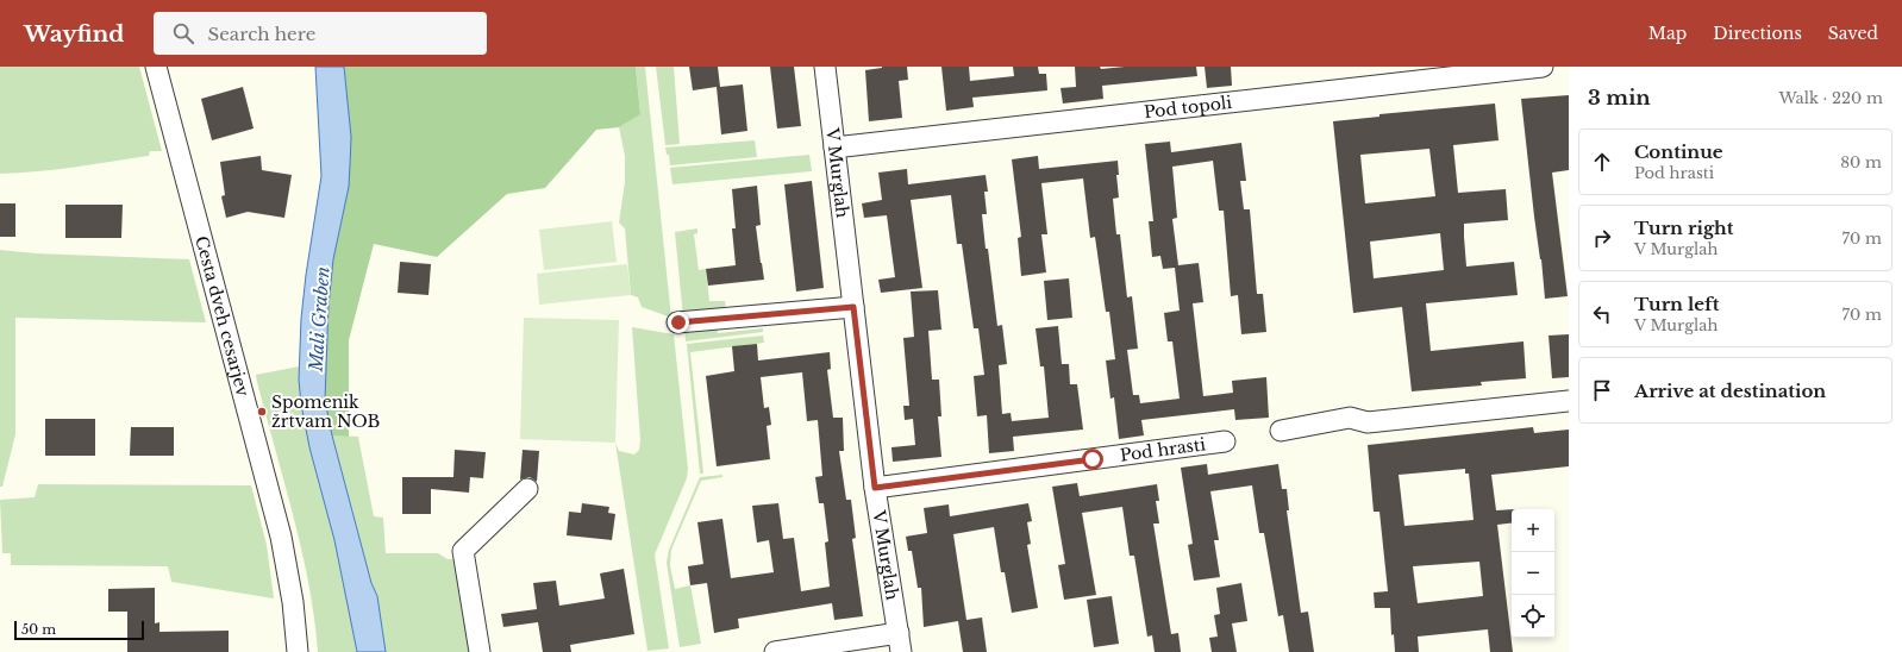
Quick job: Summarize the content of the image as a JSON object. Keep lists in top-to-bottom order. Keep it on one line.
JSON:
{"streets":{"street":["Pod topoli","V Murglah","Cesta dveh cesarjev","Pod hrasti"]},"crossings":[["Pod topoli","V Murglah"],["V Murglah","Pod hrasti"]],"water":["Mali Graben"],"places":["Spomenik žrtvam NOB"],"scale_bar":"50 m","page":{"header":"Wayfind","search":"Search here","nav":["Map","Directions","Saved"],"heading":["3 min","Walk · 220 m"],"list":[["Continue","Pod hrasti","80 m"],["Turn right","V Murglah","70 m"],["Turn left","V Murglah","70 m"],"Arrive at destination"],"map_buttons":["+","−"],"scale":"50 m"}}
